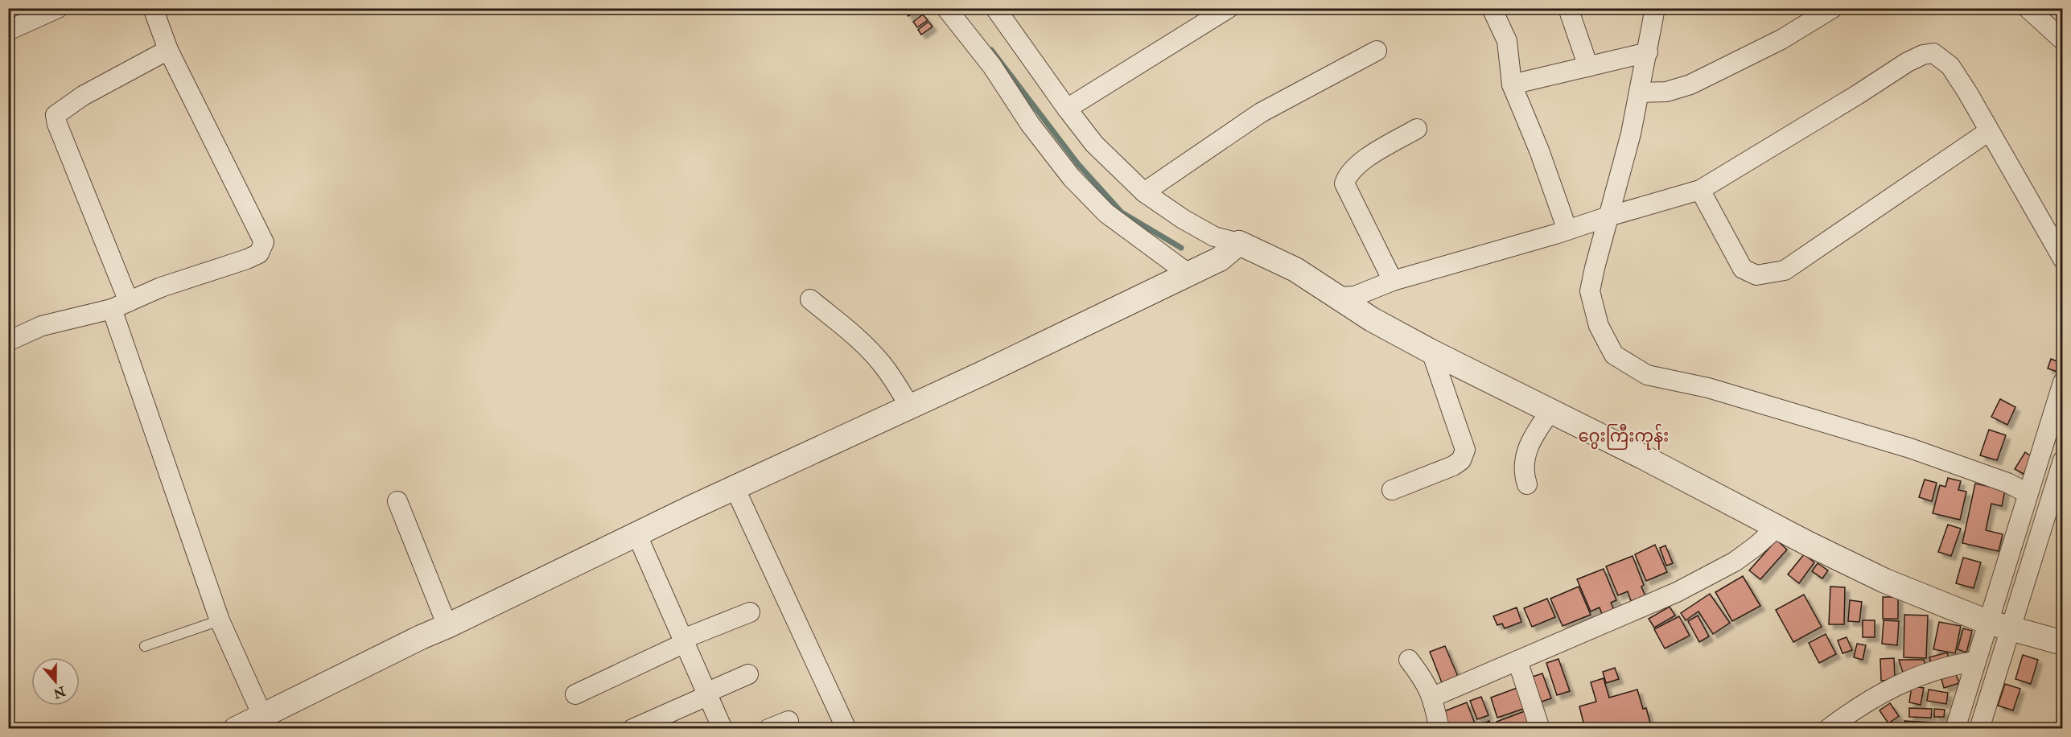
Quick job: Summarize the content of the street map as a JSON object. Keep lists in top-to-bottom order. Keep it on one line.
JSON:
{"districts":["ဂွေးကြီးကုန်း"],"north":"bottom"}
